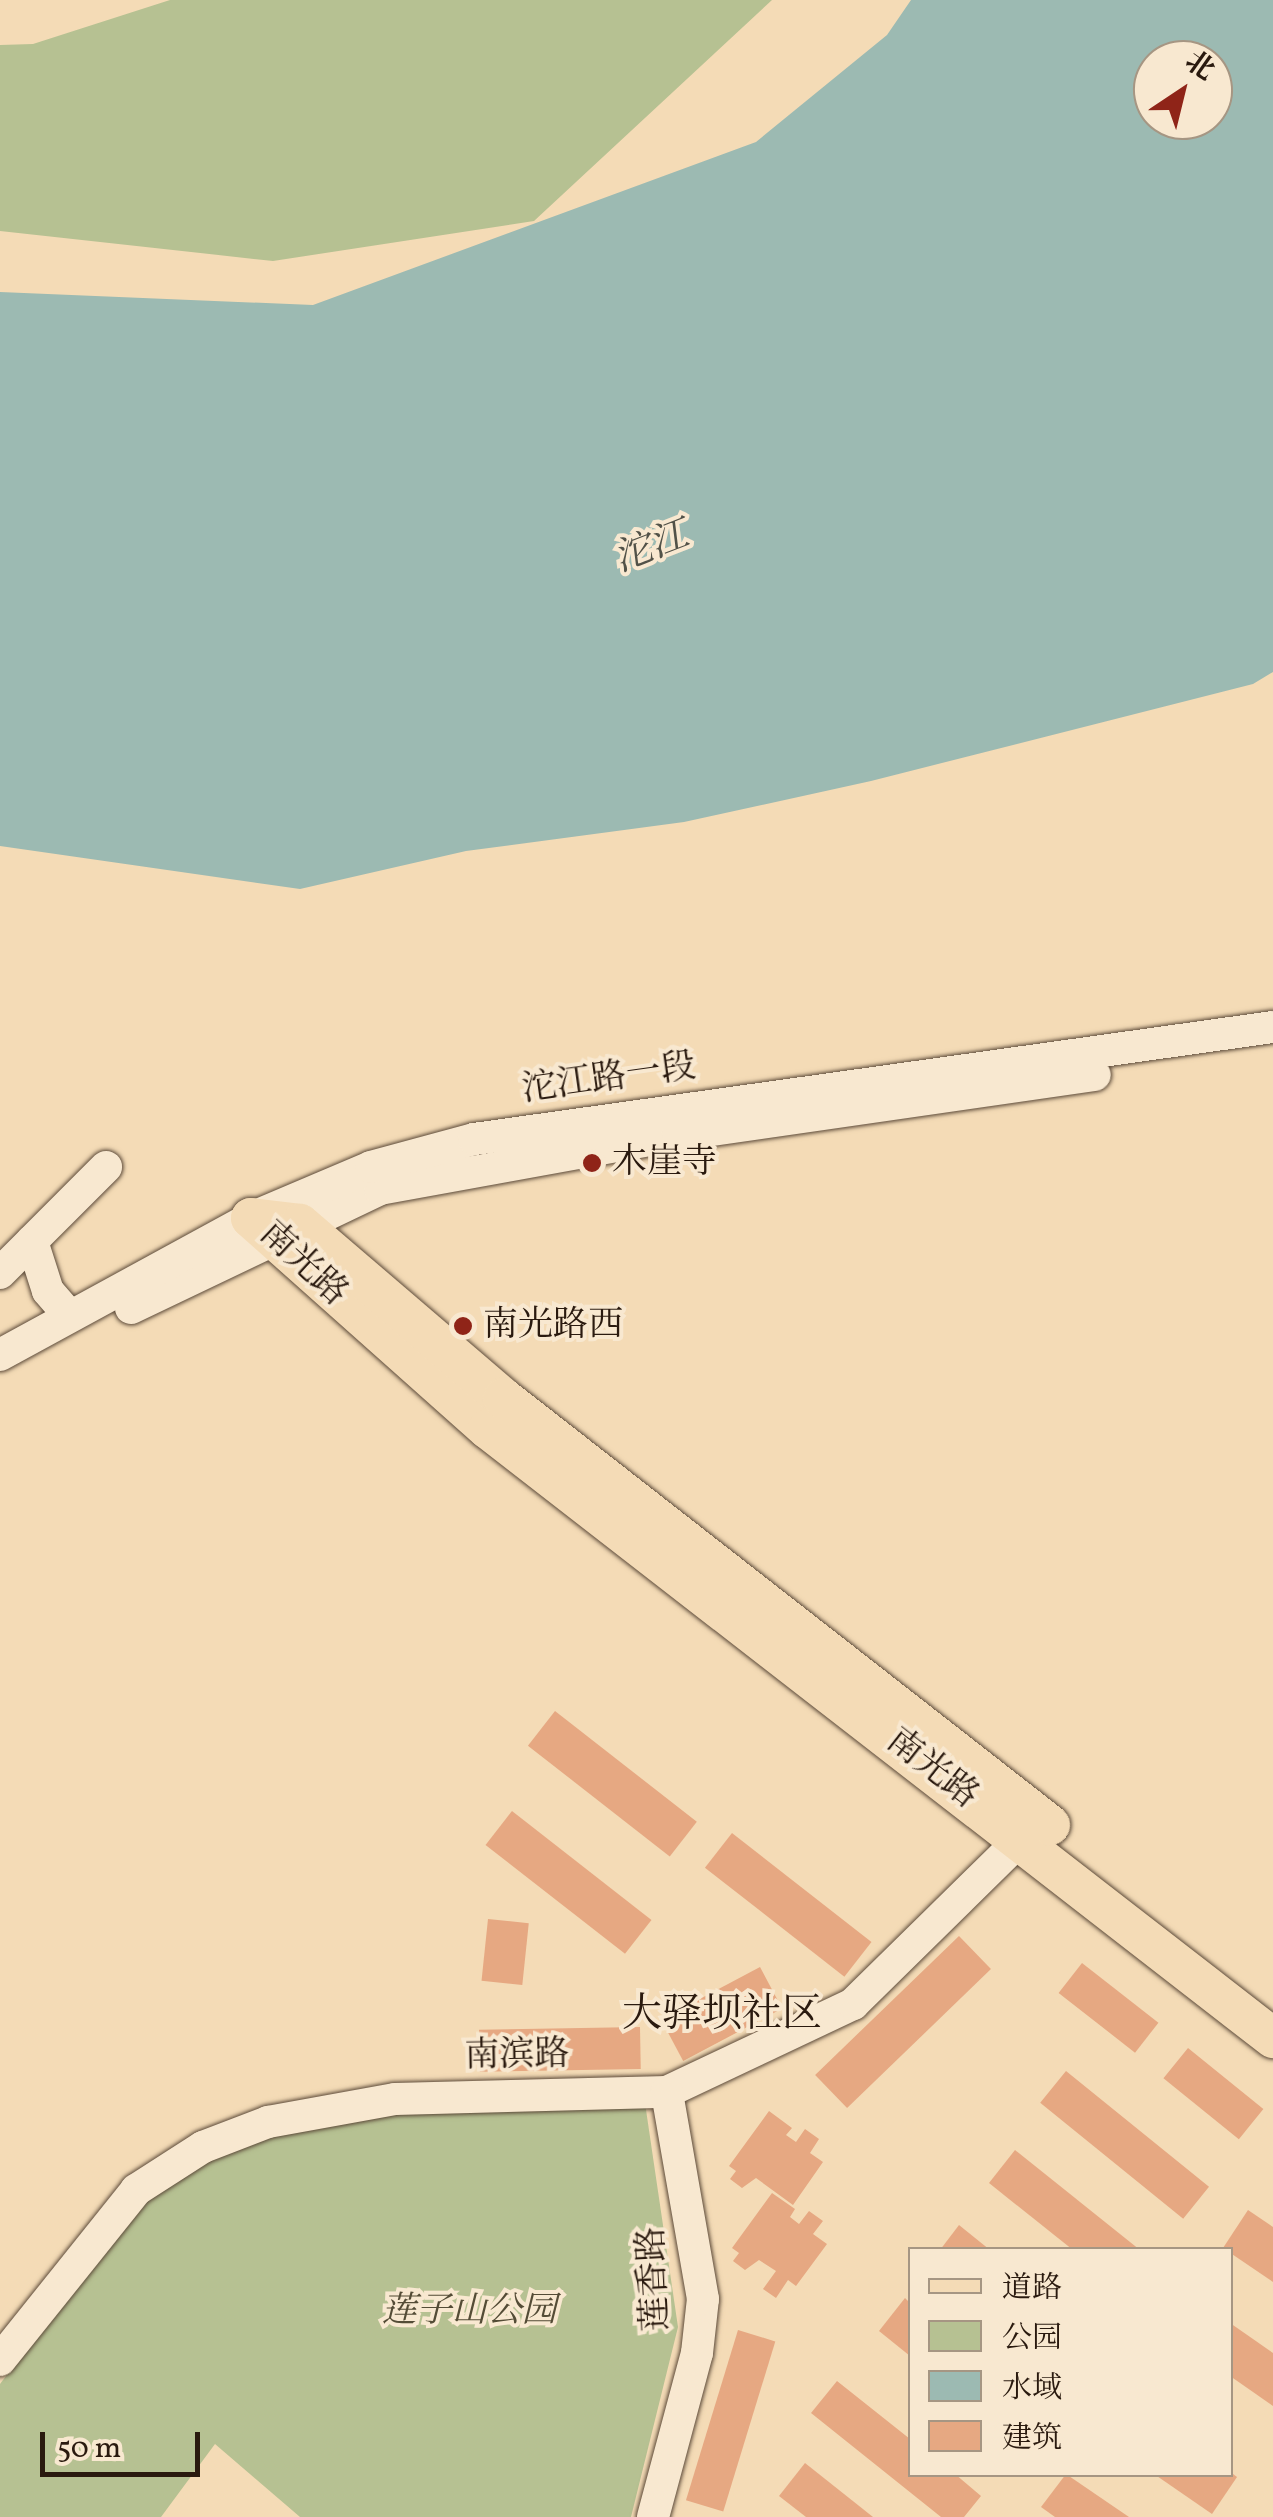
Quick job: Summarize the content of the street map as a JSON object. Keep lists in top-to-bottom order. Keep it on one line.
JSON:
{"streets":{"main road":["南光路"],"street":["沱江路一段","南滨路","莲香路"]},"crossings":[["沱江路一段","南光路"],["南光路","南滨路"],["南滨路","莲香路"]],"districts":["大驿坝社区"],"water":["沱江"],"parks":["莲子山公园"],"places":["木崖寺","南光路西"],"legend":["道路","公园","水域","建筑"],"scale_bar":"50 m","north":"top right"}
